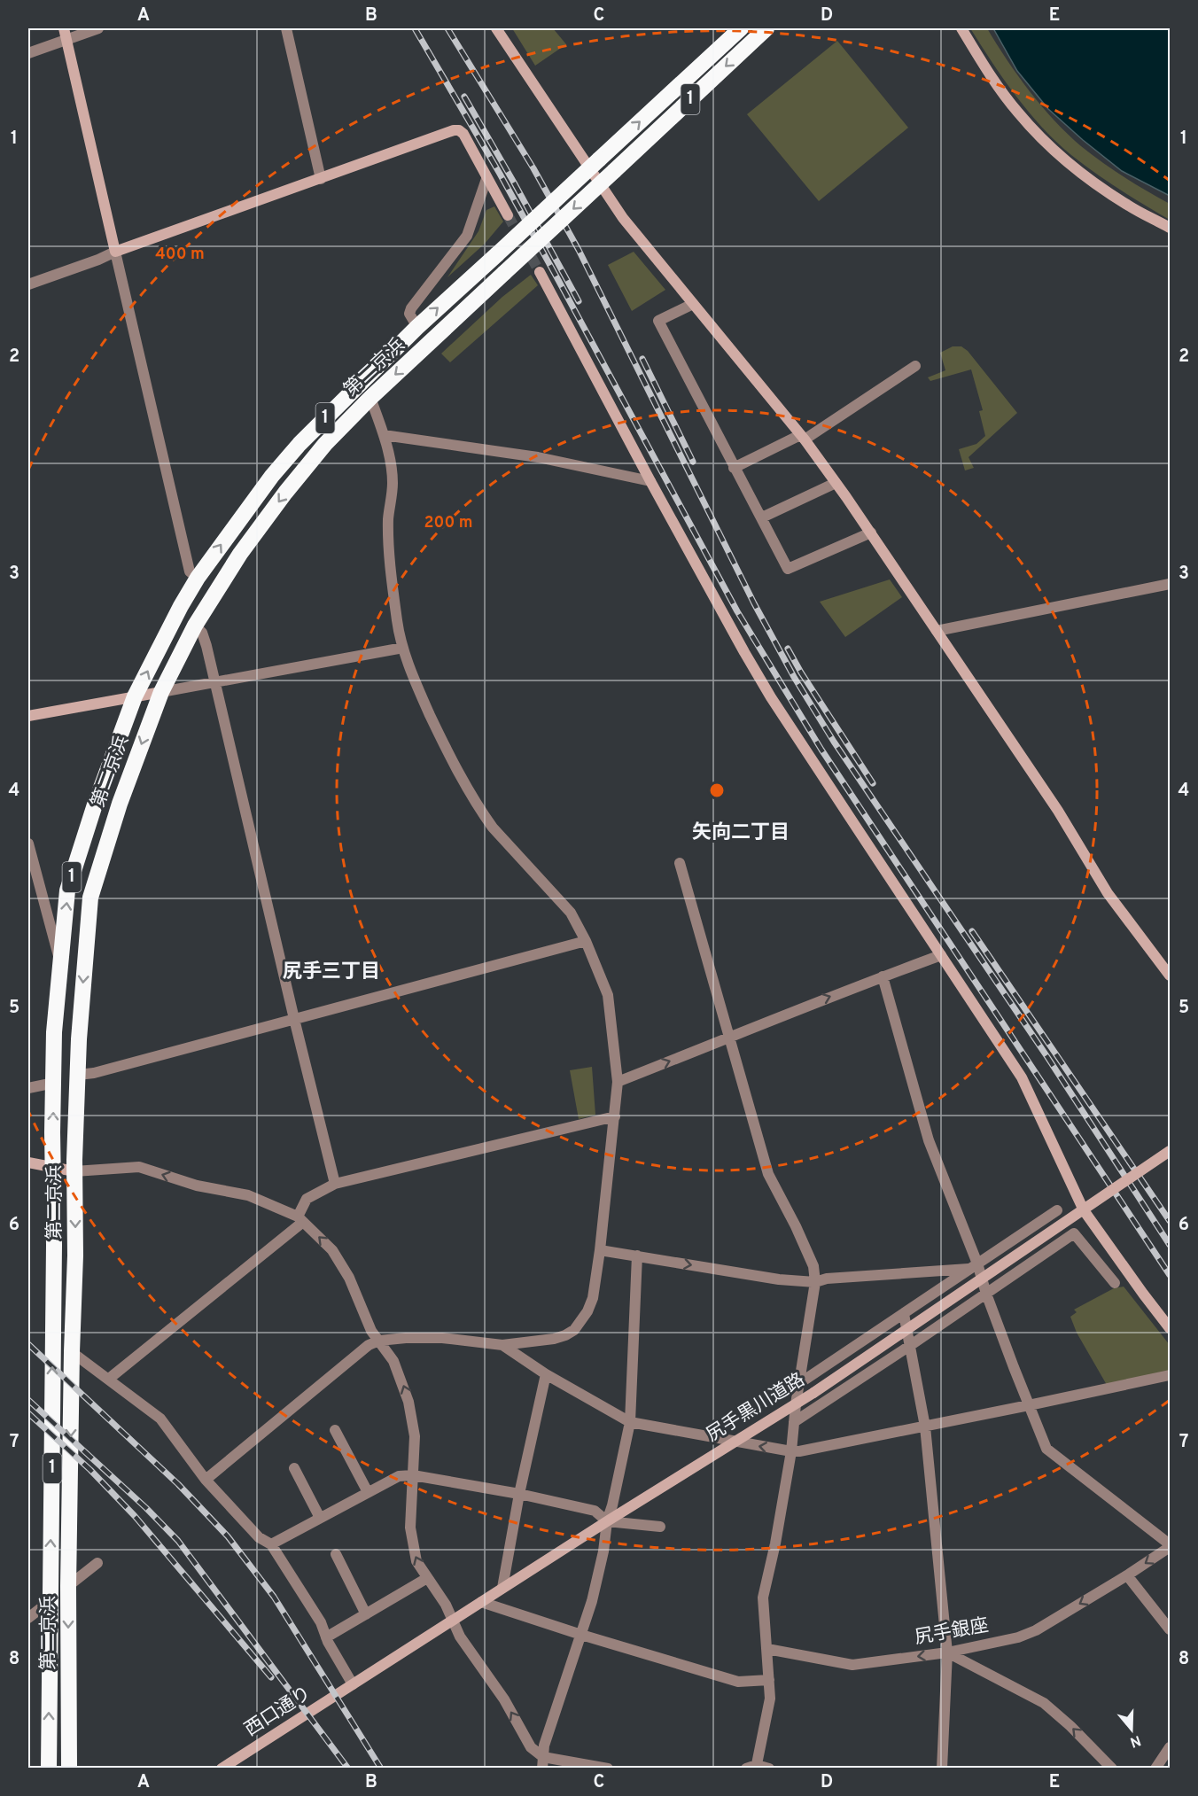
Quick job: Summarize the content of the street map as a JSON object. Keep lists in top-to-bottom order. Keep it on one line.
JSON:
{"streets":{"highway":["1","第二京浜"],"street":["尻手黒川道路","尻手銀座","西口通り"]},"crossings":[["尻手黒川道路","西口通り"]],"one_way":["尻手銀座"],"districts":["矢向二丁目","尻手三丁目"],"north":"bottom","grid":{"columns":["A","B","C","D","E"],"rows":["1","2","3","4","5","6","7","8"]},"rings":["400 m","200 m"]}
